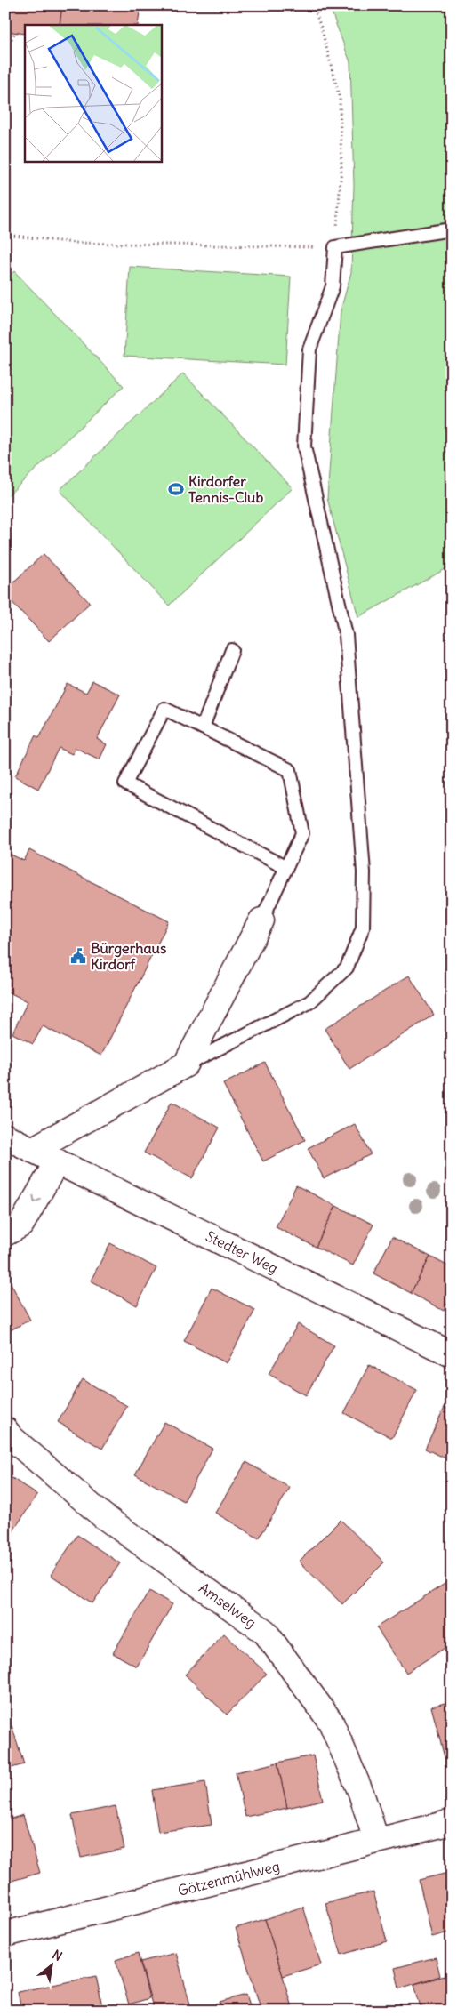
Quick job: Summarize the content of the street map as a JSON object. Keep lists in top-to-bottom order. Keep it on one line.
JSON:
{"streets":{"street":["Stedter Weg","Amselweg","Götzenmühlweg"]},"crossings":[["Amselweg","Götzenmühlweg"]],"places":{"sports":["Kirdorfer Tennis-Club"],"public building":["Bürgerhaus Kirdorf"]},"north":"top right"}
